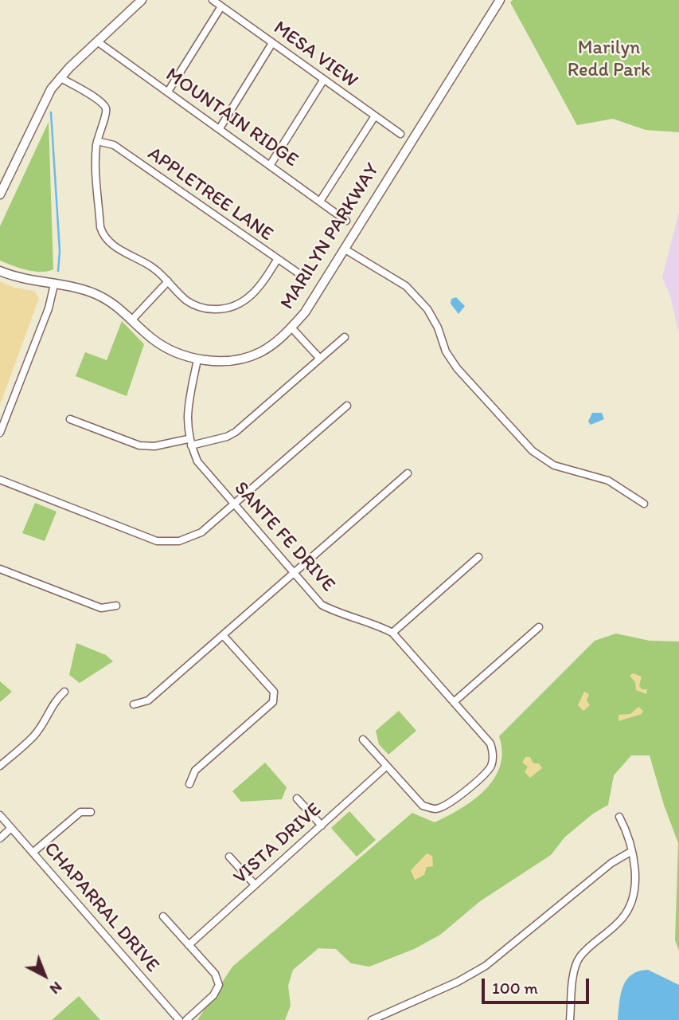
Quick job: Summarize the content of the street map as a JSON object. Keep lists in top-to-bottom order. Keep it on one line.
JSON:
{"streets":{"street":["MESA VIEW","MOUNTAIN RIDGE","APPLETREE LANE","MARILYN PARKWAY","SANTE FE DRIVE","VISTA DRIVE","CHAPARRAL DRIVE"]},"crossings":[["MARILYN PARKWAY","SANTE FE DRIVE"],["SANTE FE DRIVE","VISTA DRIVE"]],"parks":["Marilyn Redd Park"],"scale_bar":"100 m","north":"bottom right"}
